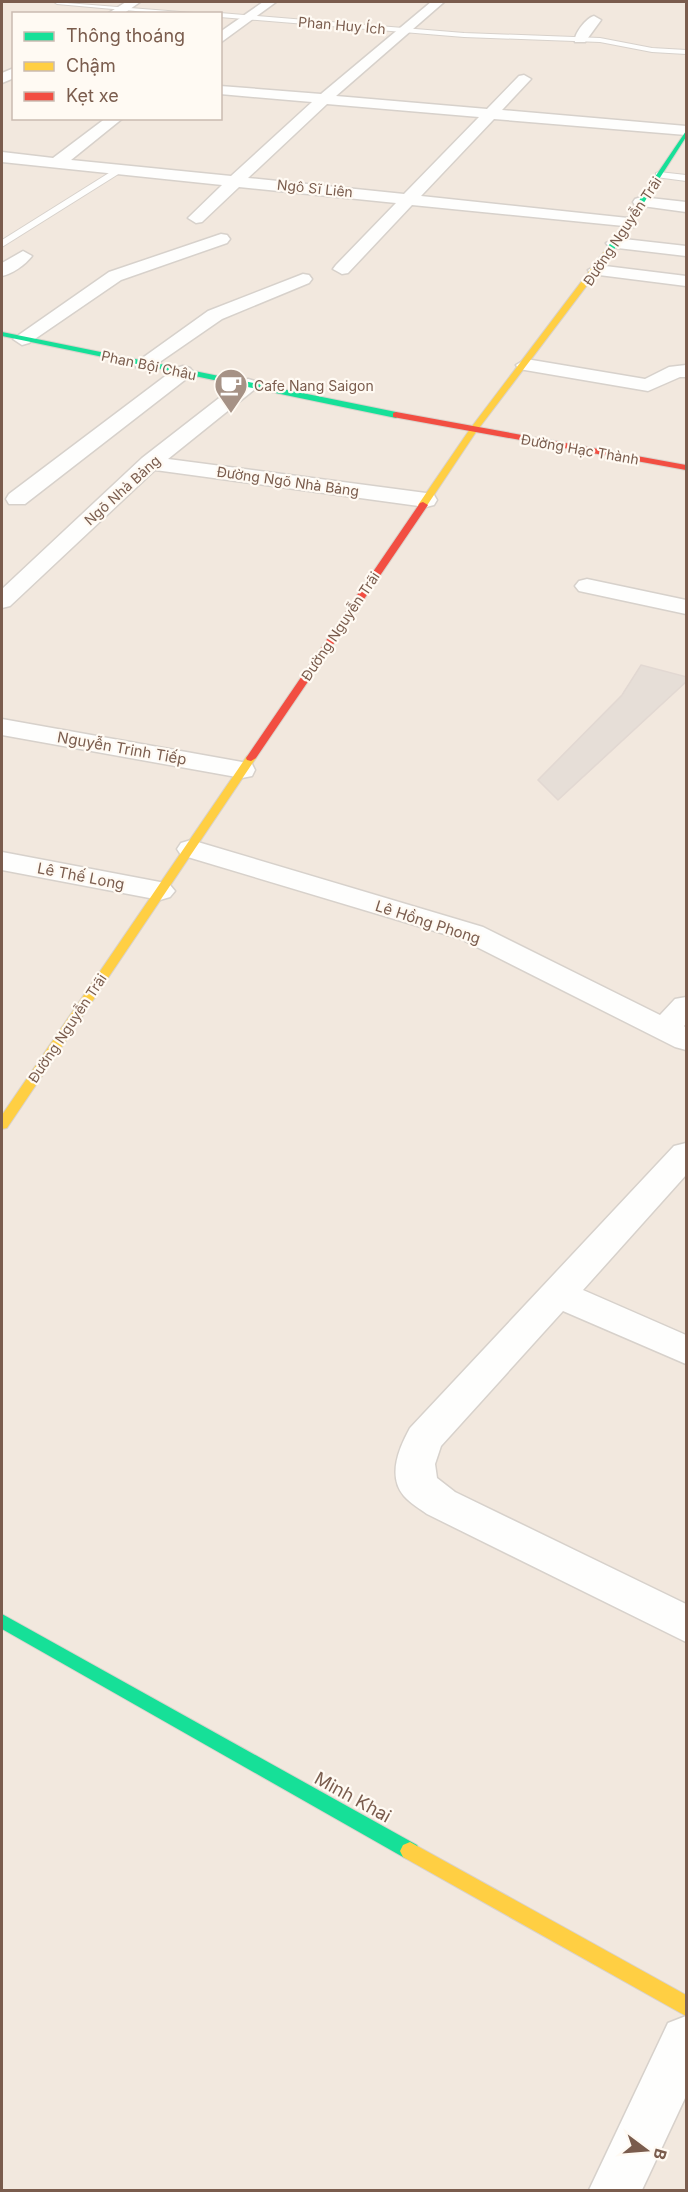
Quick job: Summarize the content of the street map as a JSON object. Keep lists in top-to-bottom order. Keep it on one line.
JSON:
{"streets":{"main road":["Đường Nguyễn Trãi","Phan Bội Châu","Đường Hạc Thành","Minh Khai"],"street":["Ngô Sĩ Liên","Đường Ngõ Nhà Bảng","Ngõ Nhà Bảng","Nguyễn Trinh Tiếp","Lê Thế Long","Lê Hồng Phong"],"lane":["Phan Huy Ích"]},"crossings":[["Ngô Sĩ Liên","Đường Nguyễn Trãi"],["Đường Nguyễn Trãi","Phan Bội Châu"],["Đường Nguyễn Trãi","Đường Hạc Thành"],["Đường Nguyễn Trãi","Đường Ngõ Nhà Bảng"],["Đường Nguyễn Trãi","Nguyễn Trinh Tiếp"],["Đường Nguyễn Trãi","Lê Thế Long"],["Đường Nguyễn Trãi","Lê Hồng Phong"],["Phan Bội Châu","Đường Hạc Thành"],["Phan Bội Châu","Ngõ Nhà Bảng"],["Đường Ngõ Nhà Bảng","Ngõ Nhà Bảng"]],"places":{"cafe":["Cafe Nang Saigon"]},"legend":["Thông thoáng","Chậm","Kẹt xe"],"north":"right"}
